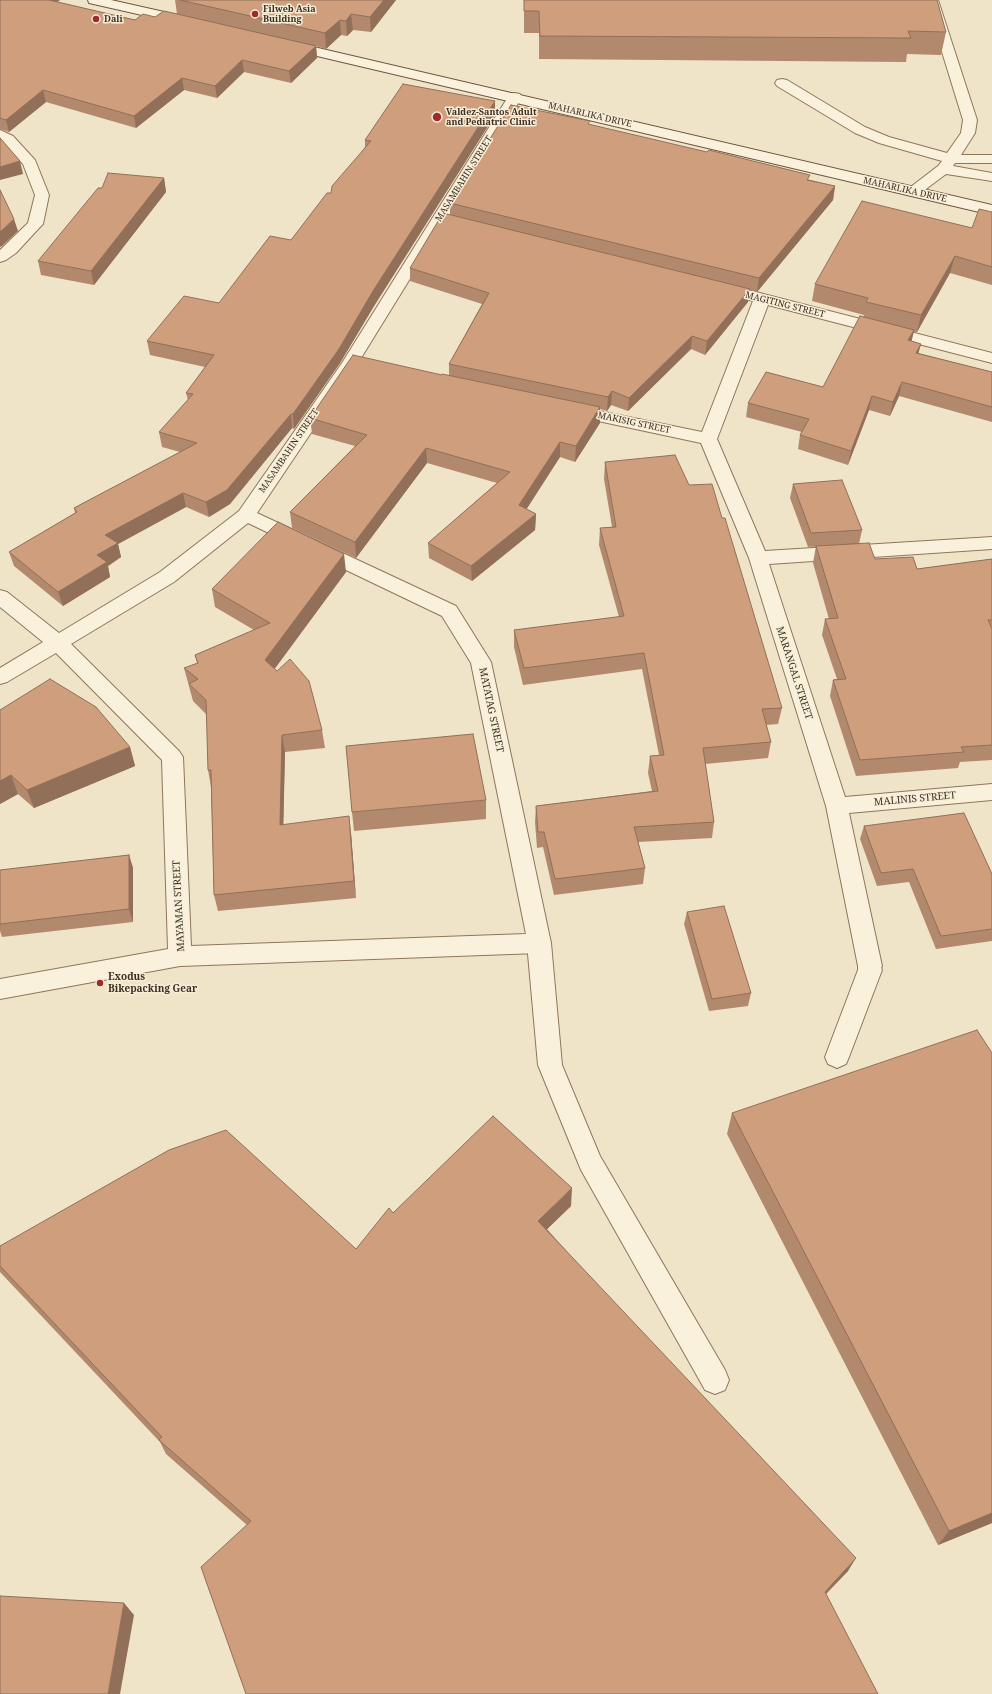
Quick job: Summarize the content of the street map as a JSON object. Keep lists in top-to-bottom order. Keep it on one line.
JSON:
{"streets":{"street":["MAHARLIKA DRIVE","MASAMBAHIN STREET","MAGITING STREET","MAKISIG STREET","MARANGAL STREET","MATATAG STREET","MALINIS STREET","MAYAMAN STREET"]},"crossings":[["MAHARLIKA DRIVE","MASAMBAHIN STREET"],["MASAMBAHIN STREET","MATATAG STREET"],["MASAMBAHIN STREET","MAYAMAN STREET"],["MAKISIG STREET","MARANGAL STREET"],["MARANGAL STREET","MALINIS STREET"],["MATATAG STREET","MAYAMAN STREET"]],"places":["Filweb Asia Building","Dali","Valdez-Santos Adult and Pediatric Clinic","Exodus Bikepacking Gear"]}
